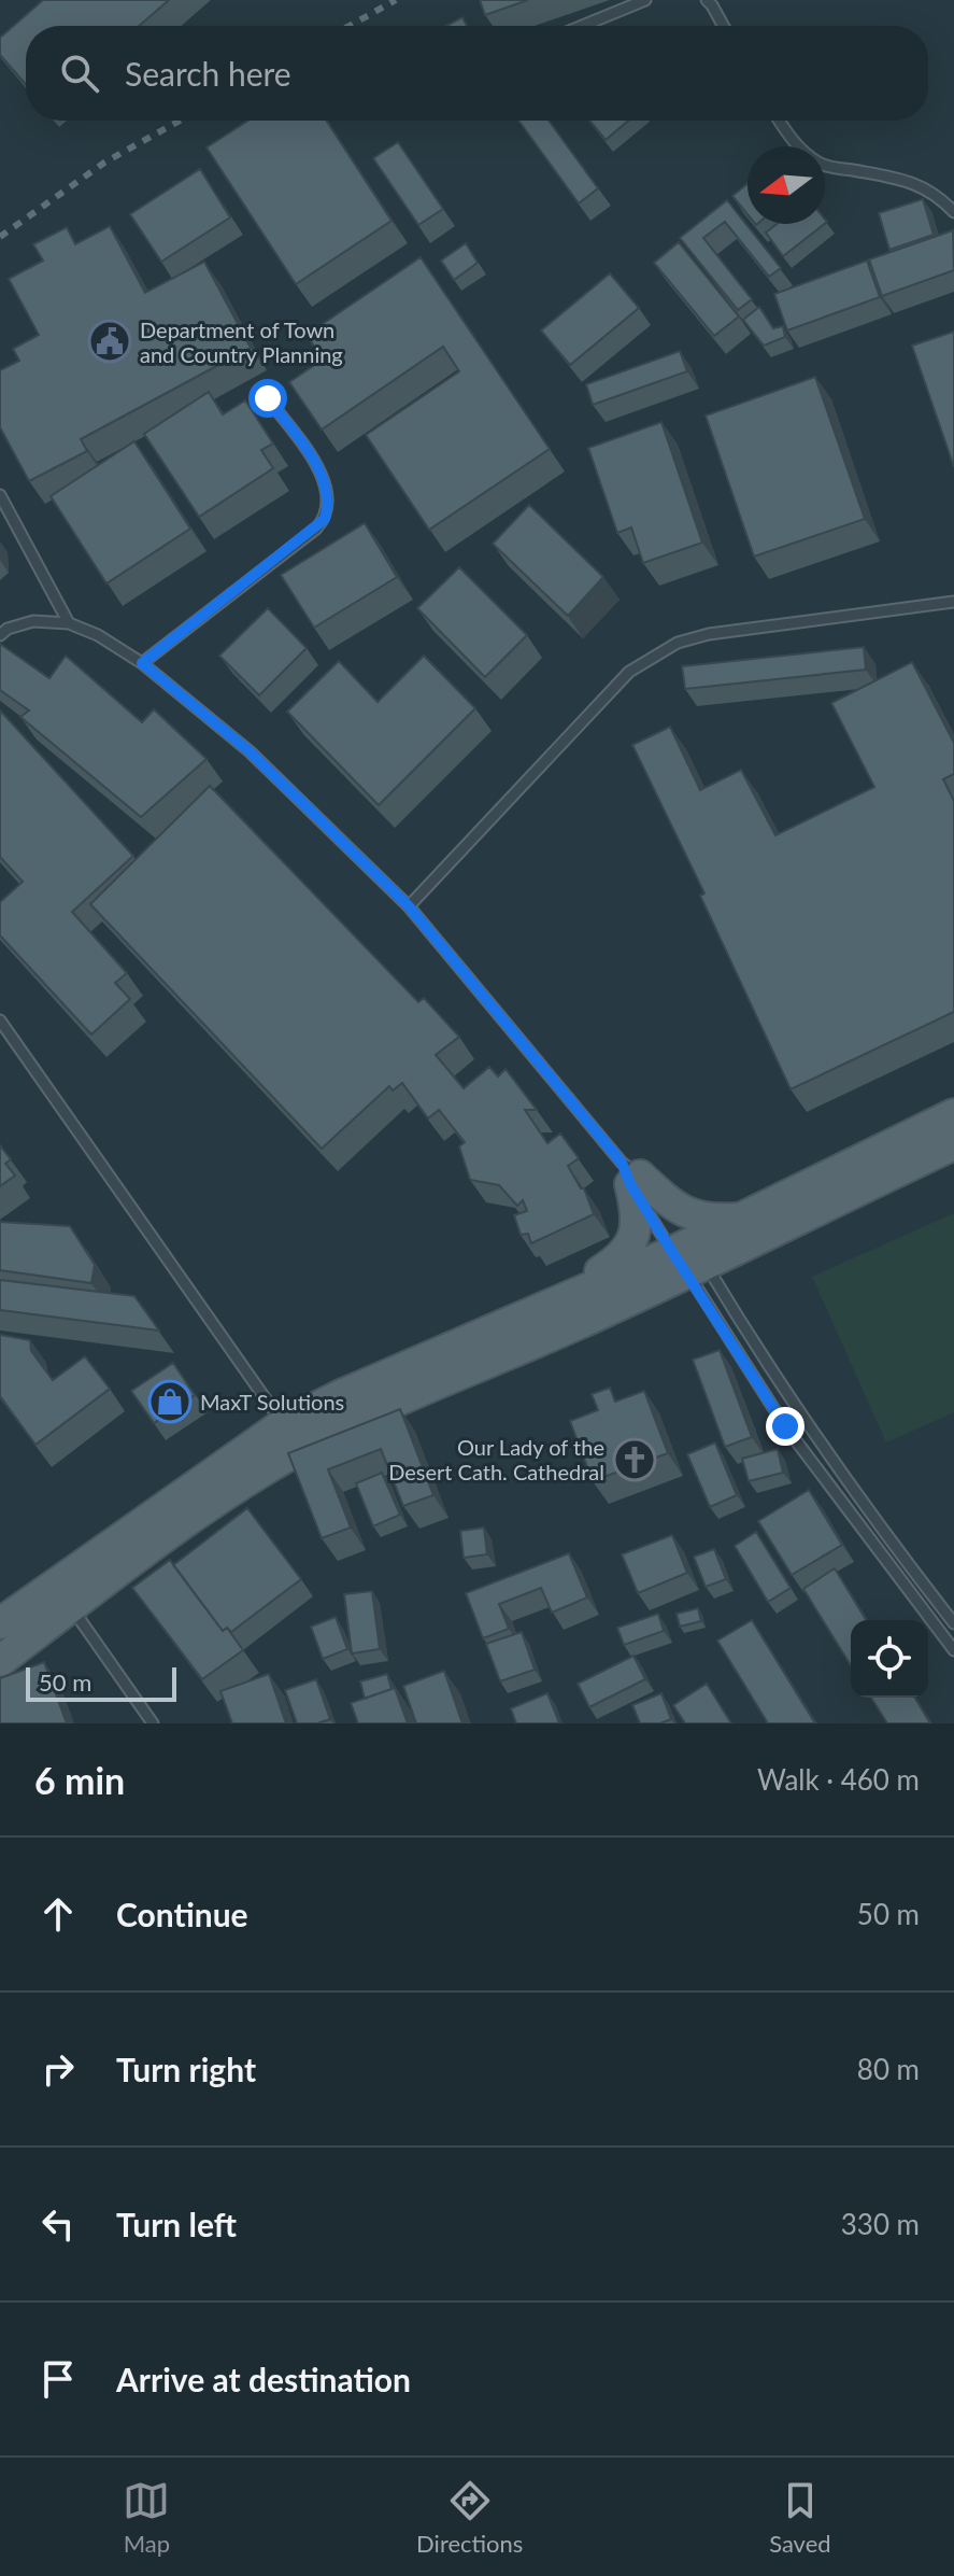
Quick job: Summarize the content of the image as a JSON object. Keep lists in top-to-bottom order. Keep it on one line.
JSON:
{"places":{"public building":["Department of Town and Country Planning"],"shop":["MaxT Solutions"],"church":["Our Lady of the Desert Cath. Cathedral"]},"scale_bar":"50 m","north":"left","page":{"search":"Search here","scale":"50 m","heading":["6 min","Walk · 460 m"],"list":[["Continue","50 m"],["Turn right","80 m"],["Turn left","330 m"],"Arrive at destination"],"nav":["Map","Directions","Saved"]}}
